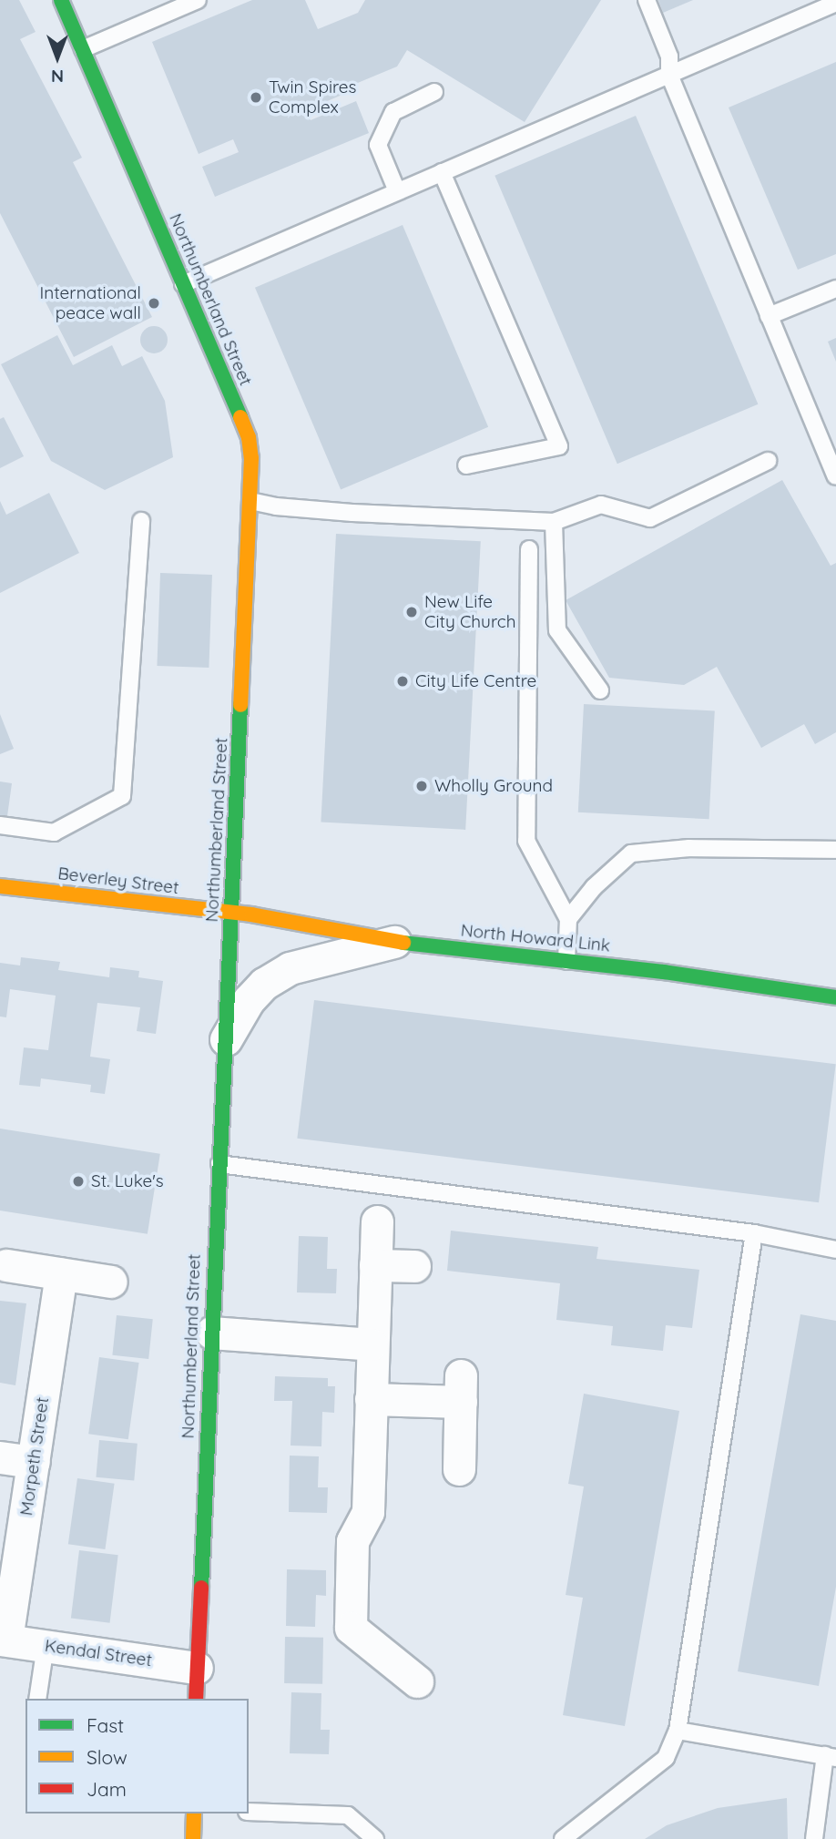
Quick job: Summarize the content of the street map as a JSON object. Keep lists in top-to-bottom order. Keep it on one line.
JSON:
{"streets":{"main road":["Northumberland Street","Beverley Street","North Howard Link"],"street":["Morpeth Street","Kendal Street"]},"crossings":[["Northumberland Street","Beverley Street"],["Northumberland Street","North Howard Link"],["Northumberland Street","Kendal Street"],["Beverley Street","North Howard Link"],["Morpeth Street","Kendal Street"]],"places":["Twin Spires Complex","International peace wall","New Life City Church","City Life Centre","Wholly Ground","St. Luke's"],"legend":["Fast","Slow","Jam"],"north":"bottom"}
